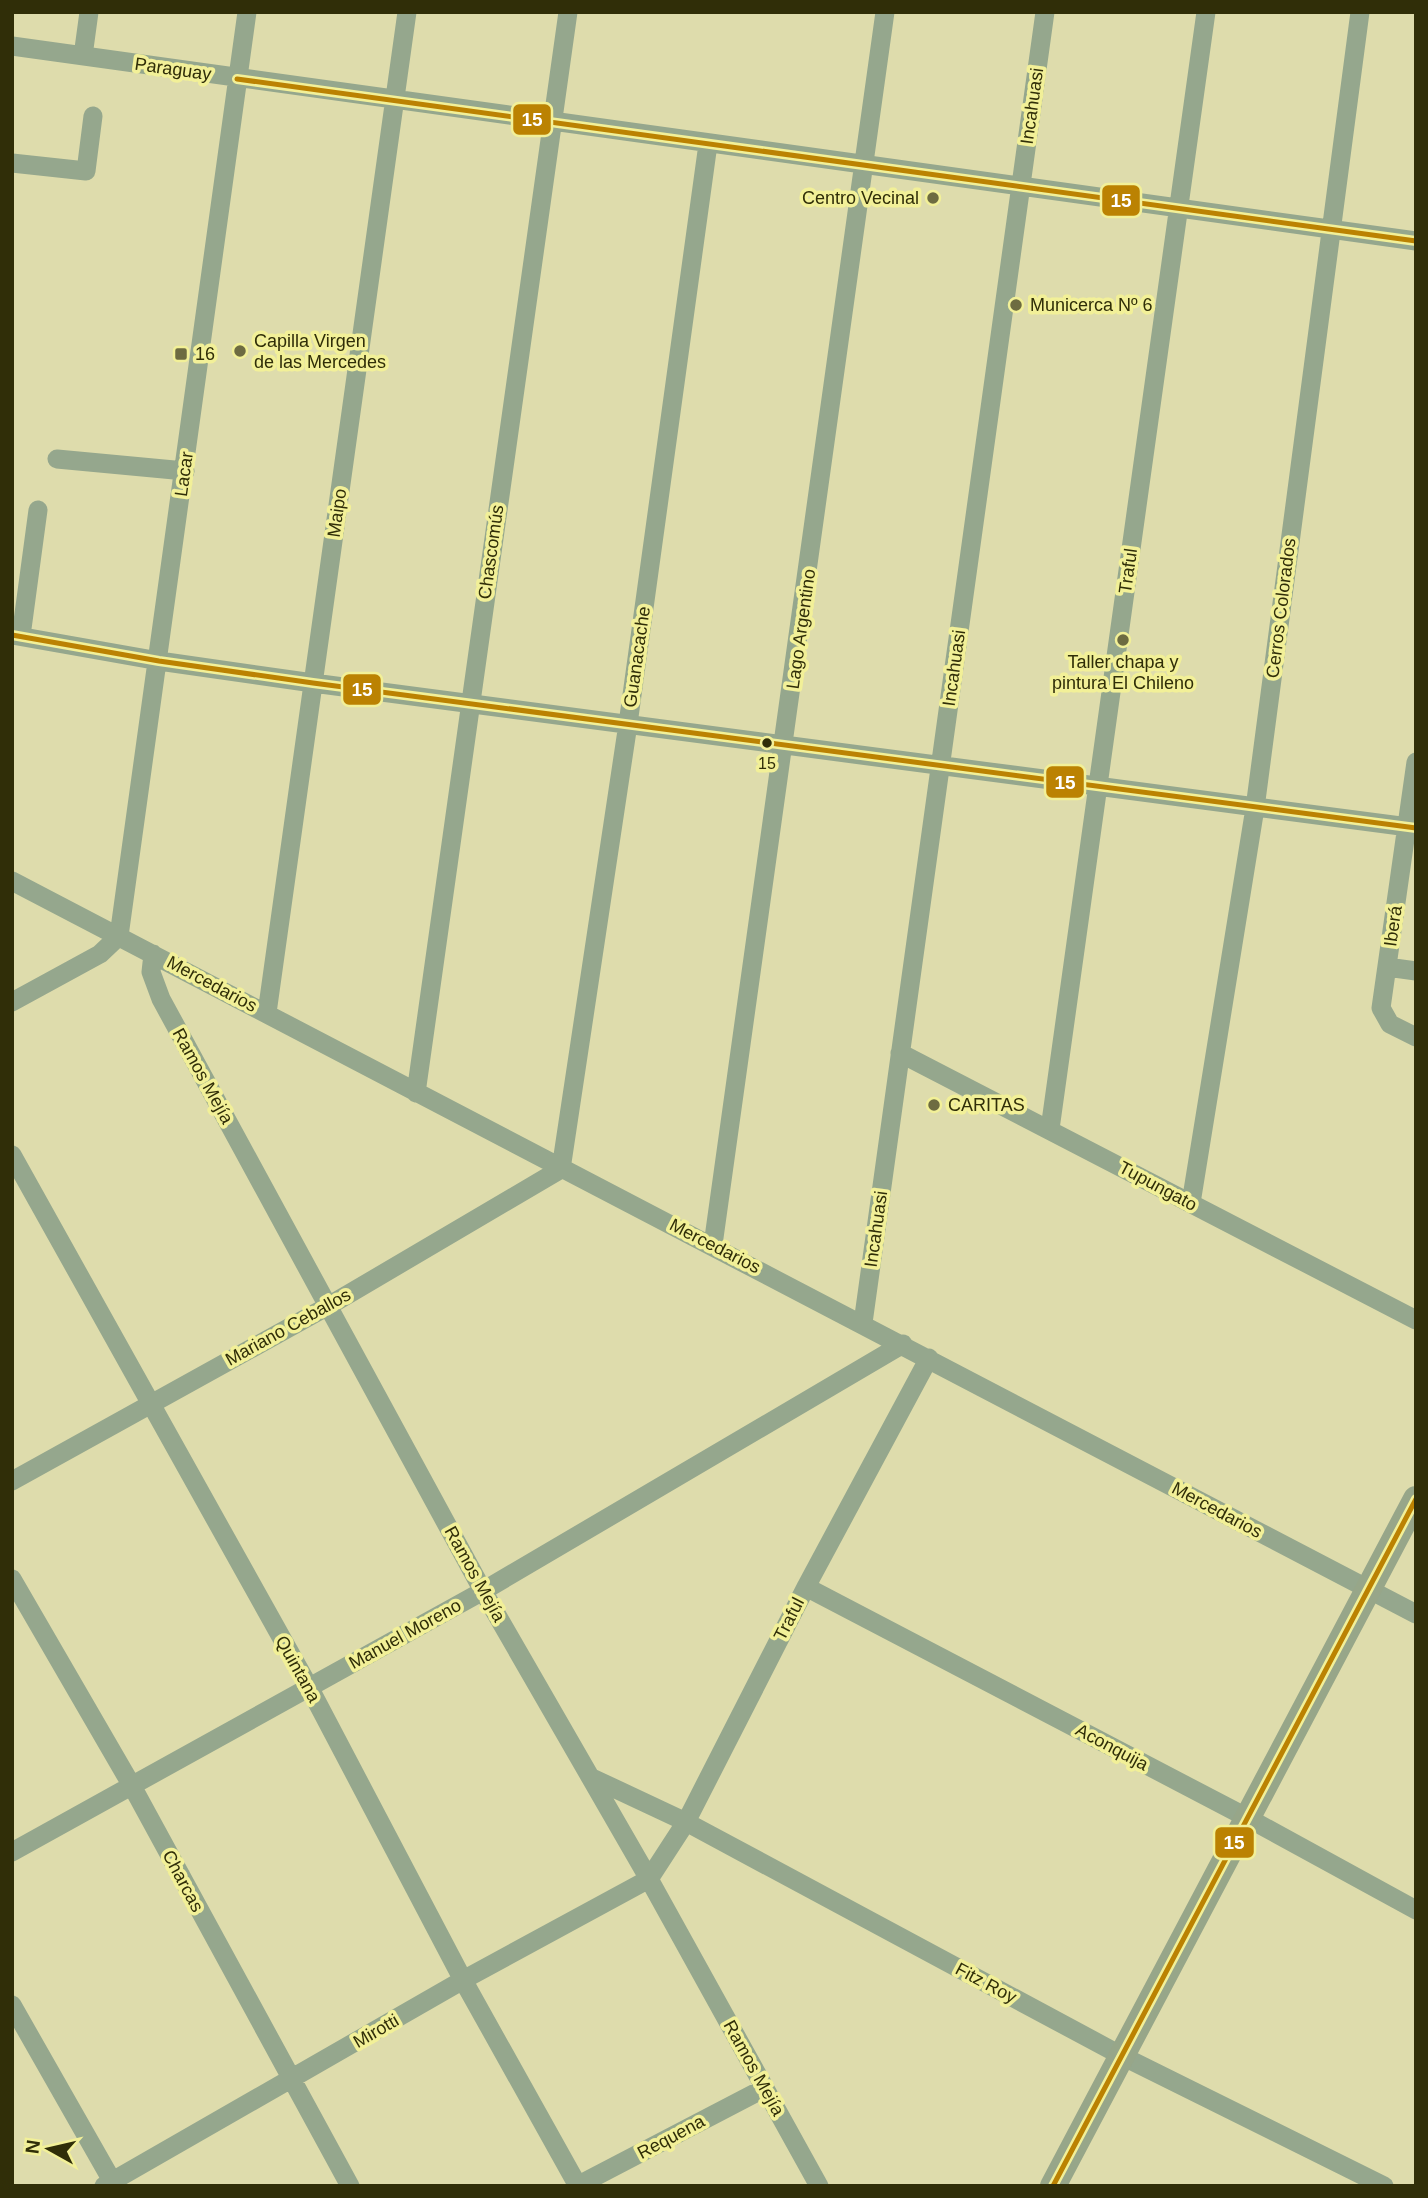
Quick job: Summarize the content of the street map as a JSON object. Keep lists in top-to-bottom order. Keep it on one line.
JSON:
{"streets":{"street":["Paraguay","Incahuasi","Lacar","Maipo","Chascomús","Traful","Cerros Colorados","Lago Argentino","Guanacache","Iberá","Mercedarios","Ramos Mejía","Tupungato","Mariano Ceballos","Manuel Moreno","Quintana","Aconquija","Charcas","Fitz Roy","Mirotti","Requena"]},"crossings":[["Paraguay","Incahuasi"],["Paraguay","Lacar"],["Paraguay","Maipo"],["Paraguay","Chascomús"],["Paraguay","Traful"],["Paraguay","Cerros Colorados"],["Paraguay","Lago Argentino"],["Paraguay","Guanacache"],["Incahuasi","Mercedarios"],["Incahuasi","Tupungato"],["Lacar","Mercedarios"],["Maipo","Mercedarios"],["Chascomús","Mercedarios"],["Traful","Mercedarios"],["Traful","Ramos Mejía"],["Traful","Tupungato"],["Traful","Aconquija"],["Traful","Fitz Roy"],["Traful","Mirotti"],["Cerros Colorados","Tupungato"],["Lago Argentino","Mercedarios"],["Guanacache","Mercedarios"],["Guanacache","Mariano Ceballos"],["Mercedarios","Ramos Mejía"],["Mercedarios","Mariano Ceballos"],["Mercedarios","Manuel Moreno"],["Ramos Mejía","Mariano Ceballos"],["Ramos Mejía","Manuel Moreno"],["Ramos Mejía","Fitz Roy"],["Ramos Mejía","Mirotti"],["Ramos Mejía","Requena"],["Mariano Ceballos","Quintana"],["Manuel Moreno","Quintana"],["Manuel Moreno","Charcas"],["Quintana","Mirotti"],["Quintana","Requena"],["Charcas","Mirotti"]],"places":{"other":["Centro Vecinal","Municerca Nº 6","Capilla Virgen de las Mercedes","Taller chapa y pintura El Chileno","15","CARITAS"],"transit":["16"]},"lines":["transit line 15"],"north":"left"}
